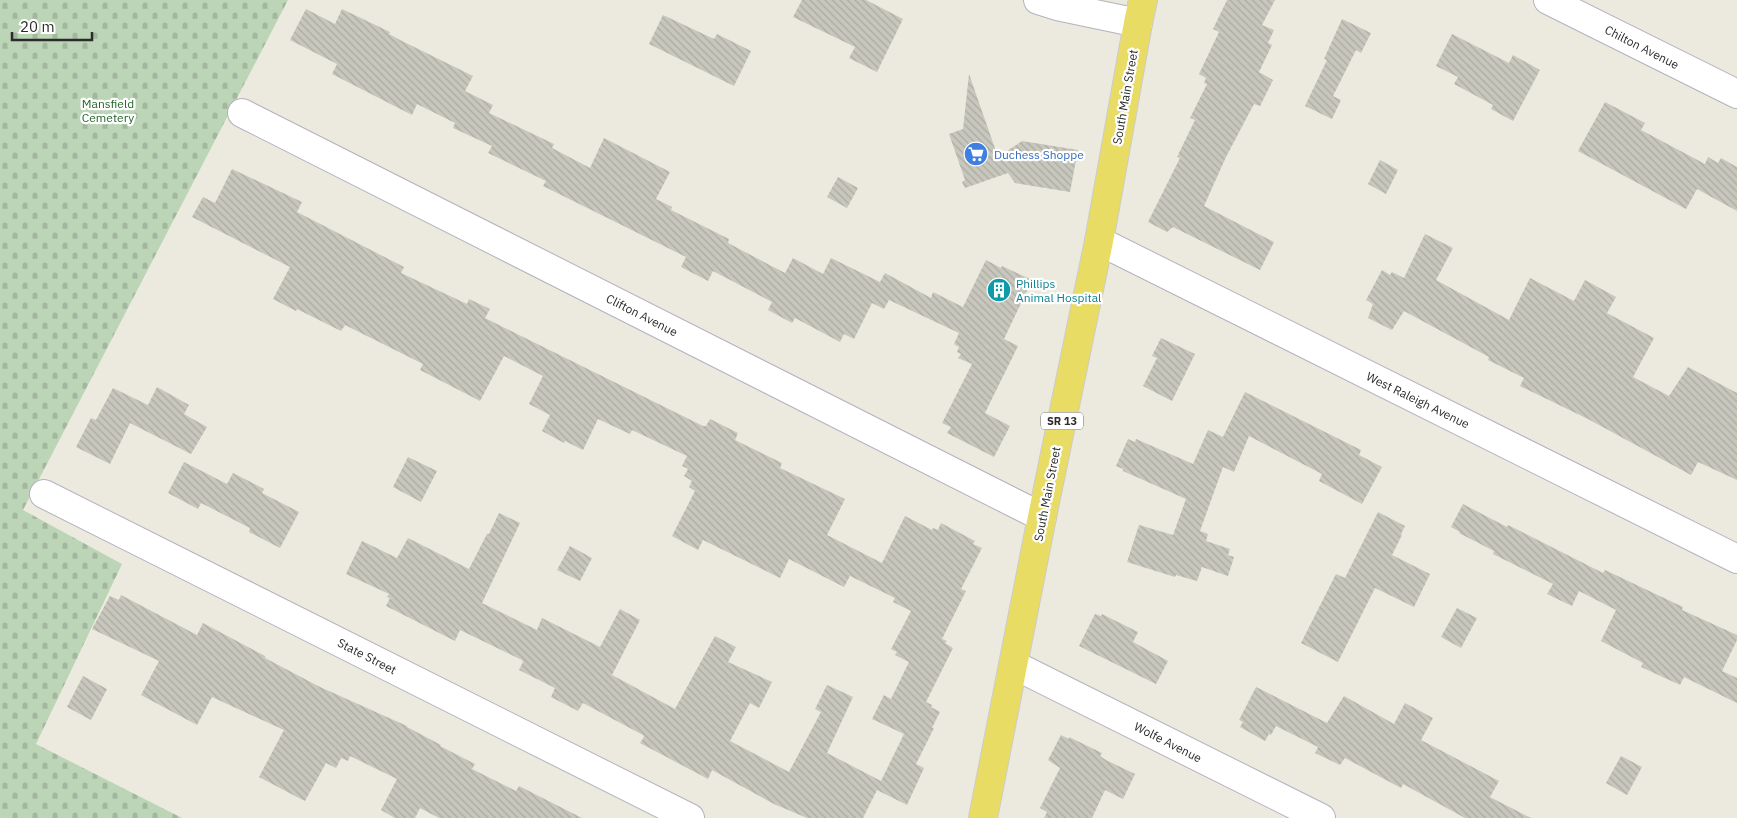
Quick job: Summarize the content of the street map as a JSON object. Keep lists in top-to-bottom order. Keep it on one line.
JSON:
{"streets":{"highway":["South Main Street","SR 13"],"street":["Chilton Avenue","Clifton Avenue","West Raleigh Avenue","State Street","Wolfe Avenue"]},"crossings":[["South Main Street","Clifton Avenue"],["South Main Street","West Raleigh Avenue"],["South Main Street","Wolfe Avenue"]],"parks":["Mansfield Cemetery"],"places":{"supermarket":["Duchess Shoppe"],"building":["Phillips Animal Hospital"]},"scale_bar":"20 m"}
